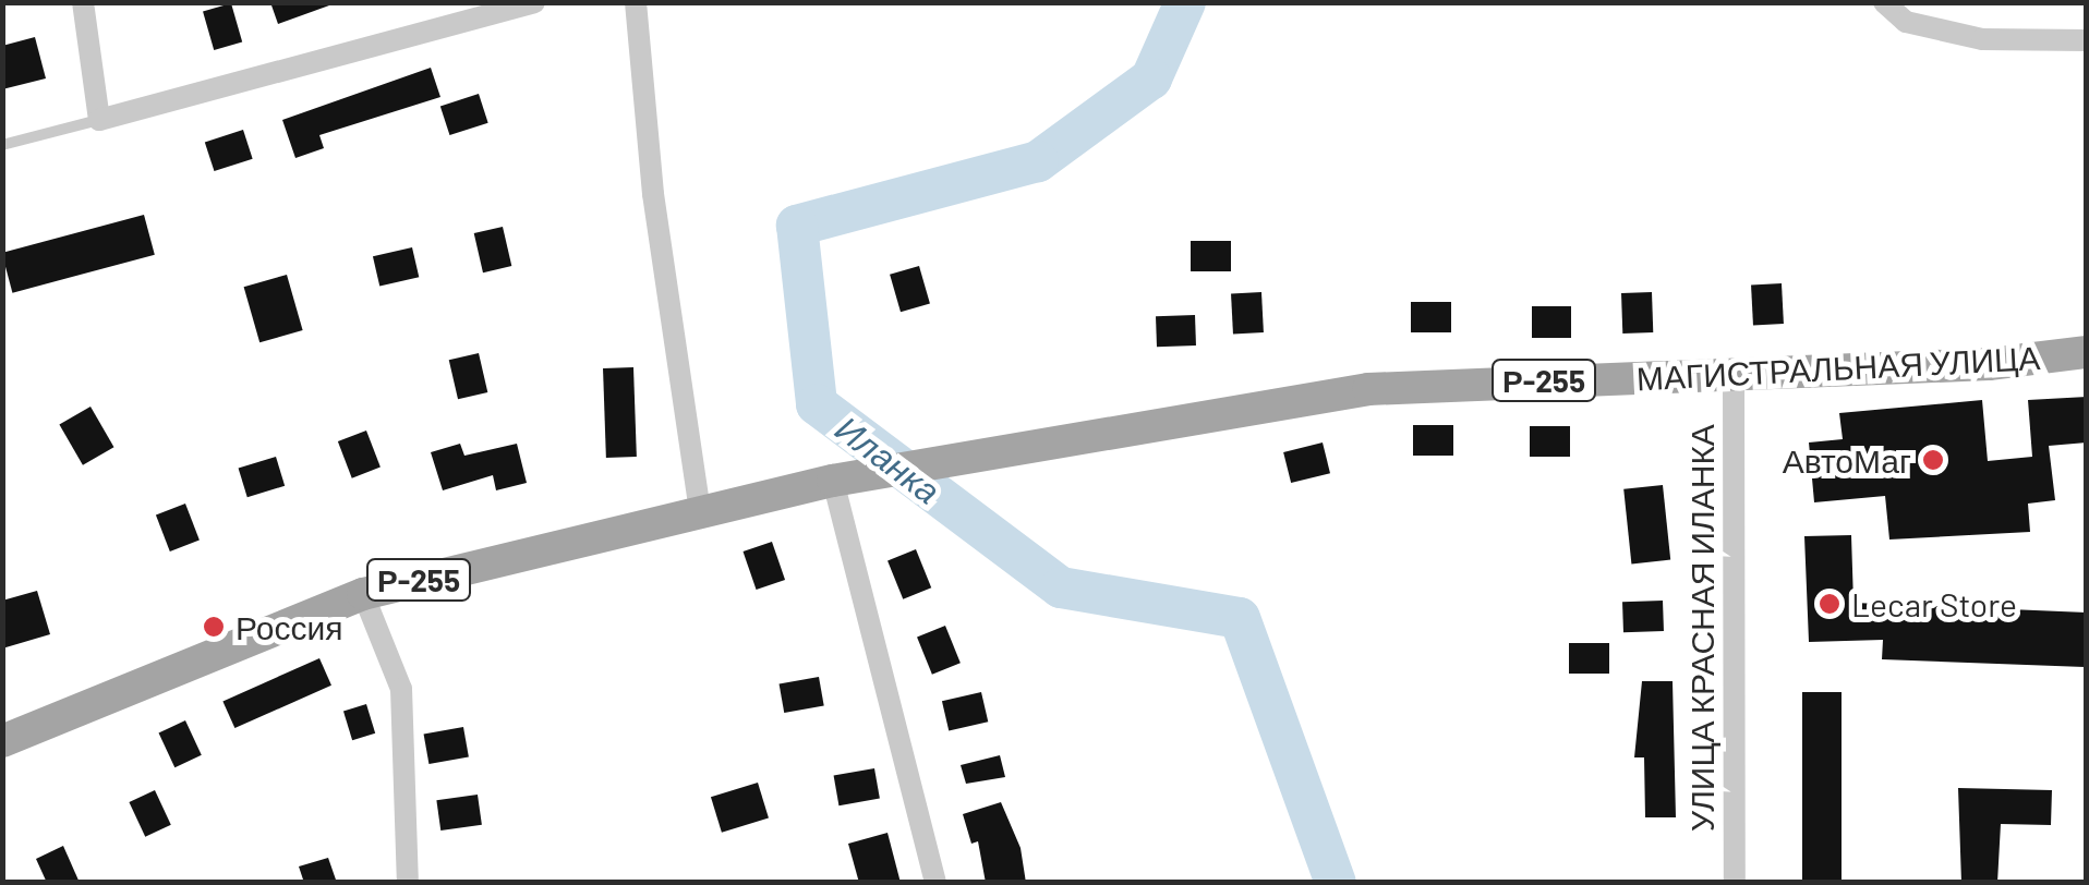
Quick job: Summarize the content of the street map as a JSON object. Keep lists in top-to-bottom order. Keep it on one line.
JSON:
{"streets":{"main road":["МАГИСТРАЛЬНАЯ УЛИЦА","Р-255"],"street":["УЛИЦА КРАСНАЯ ИЛАНКА"]},"crossings":[["МАГИСТРАЛЬНАЯ УЛИЦА","Р-255"],["МАГИСТРАЛЬНАЯ УЛИЦА","УЛИЦА КРАСНАЯ ИЛАНКА"]],"water":["Иланка"],"places":["АвтоМаг","Lecar Store","Россия"]}
